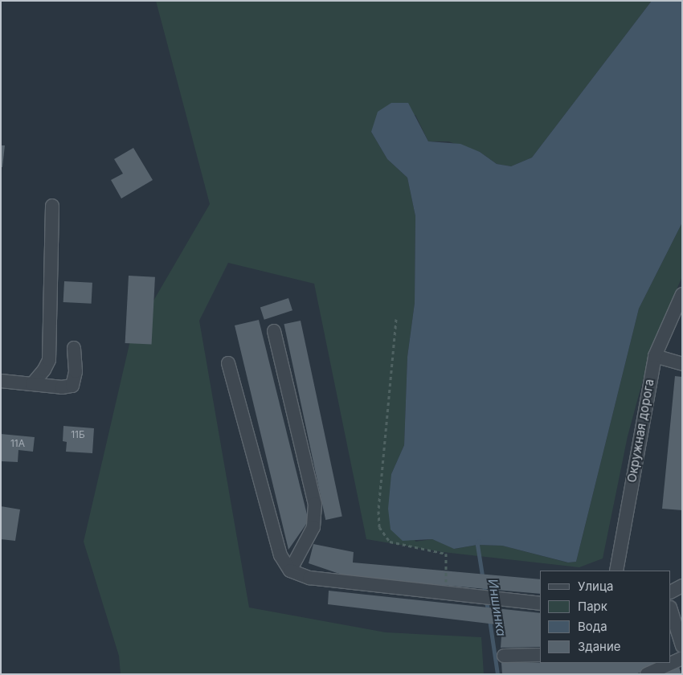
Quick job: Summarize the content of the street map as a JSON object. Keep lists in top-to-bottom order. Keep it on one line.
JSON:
{"streets":{"street":["Окружная дорога"]},"water":["Иншинка"],"house_numbers":["11Б","11А"],"legend":["Улица","Парк","Вода","Здание"]}
